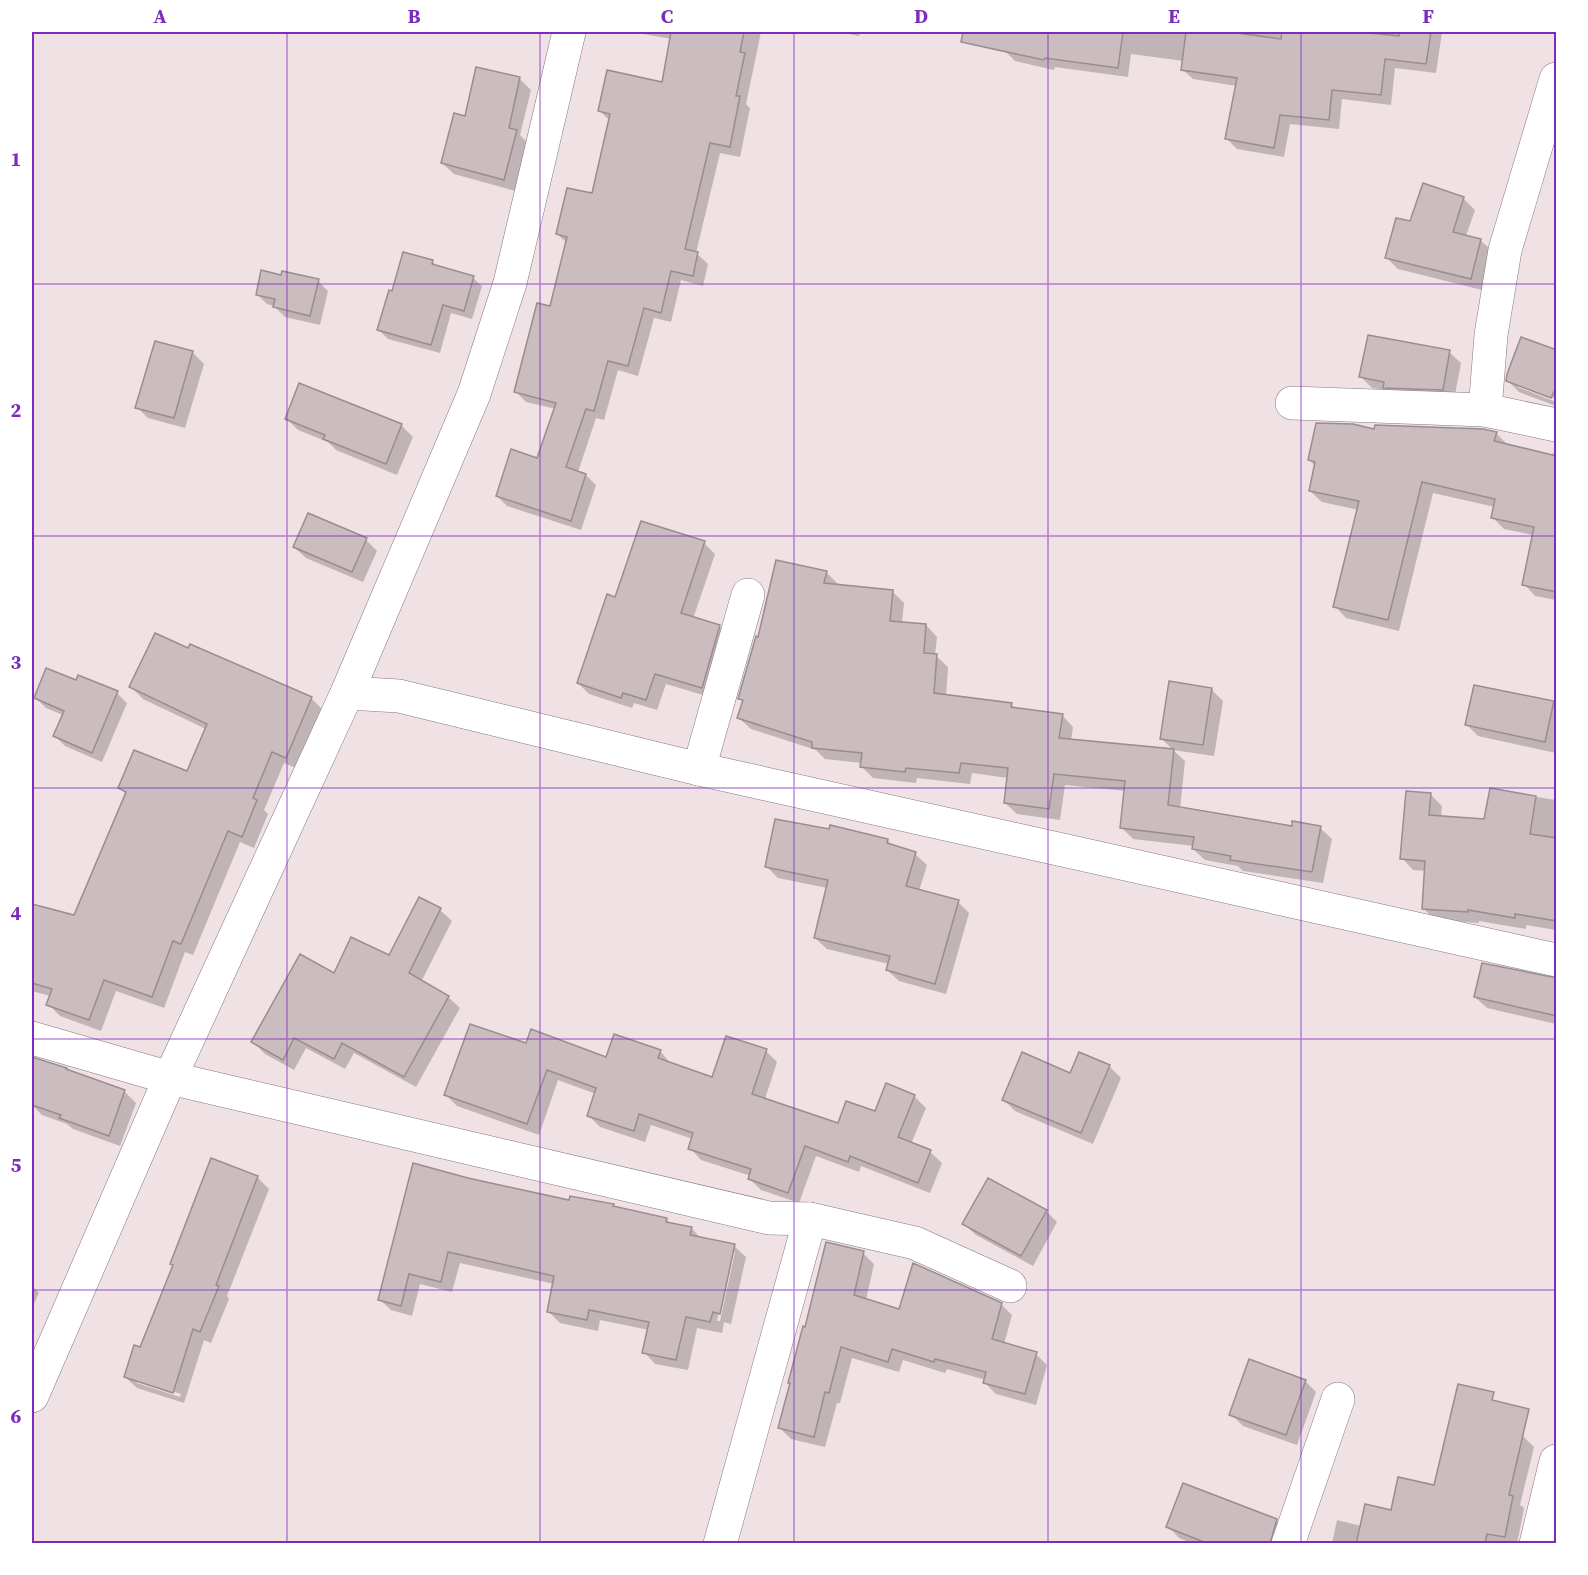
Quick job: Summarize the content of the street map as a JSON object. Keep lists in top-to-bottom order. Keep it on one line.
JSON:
{"grid":{"columns":["A","B","C","D","E","F"],"rows":["1","2","3","4","5","6"]}}
